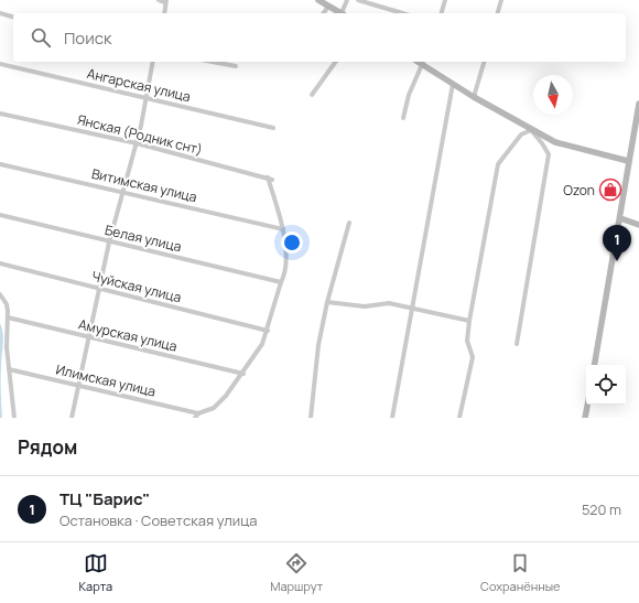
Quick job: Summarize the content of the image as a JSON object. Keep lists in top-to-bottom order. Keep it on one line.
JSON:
{"streets":{"street":["Ангарская улица","Янская (Родник снт)","Витимская улица","Белая улица","Чуйская улица","Амурская улица","Илимская улица"]},"crossings":[["Янская (Родник снт)","Витимская улица"]],"places":{"shop":["Ozon"]},"north":"bottom","page":{"search":"Поиск","pins":"1","heading":"Рядом","list":[{"mark":"1","name":"ТЦ \"Барис\"","note":"Остановка · Советская улица","value":"520 m"}],"nav":["Карта","Маршрут","Сохранённые"]}}
